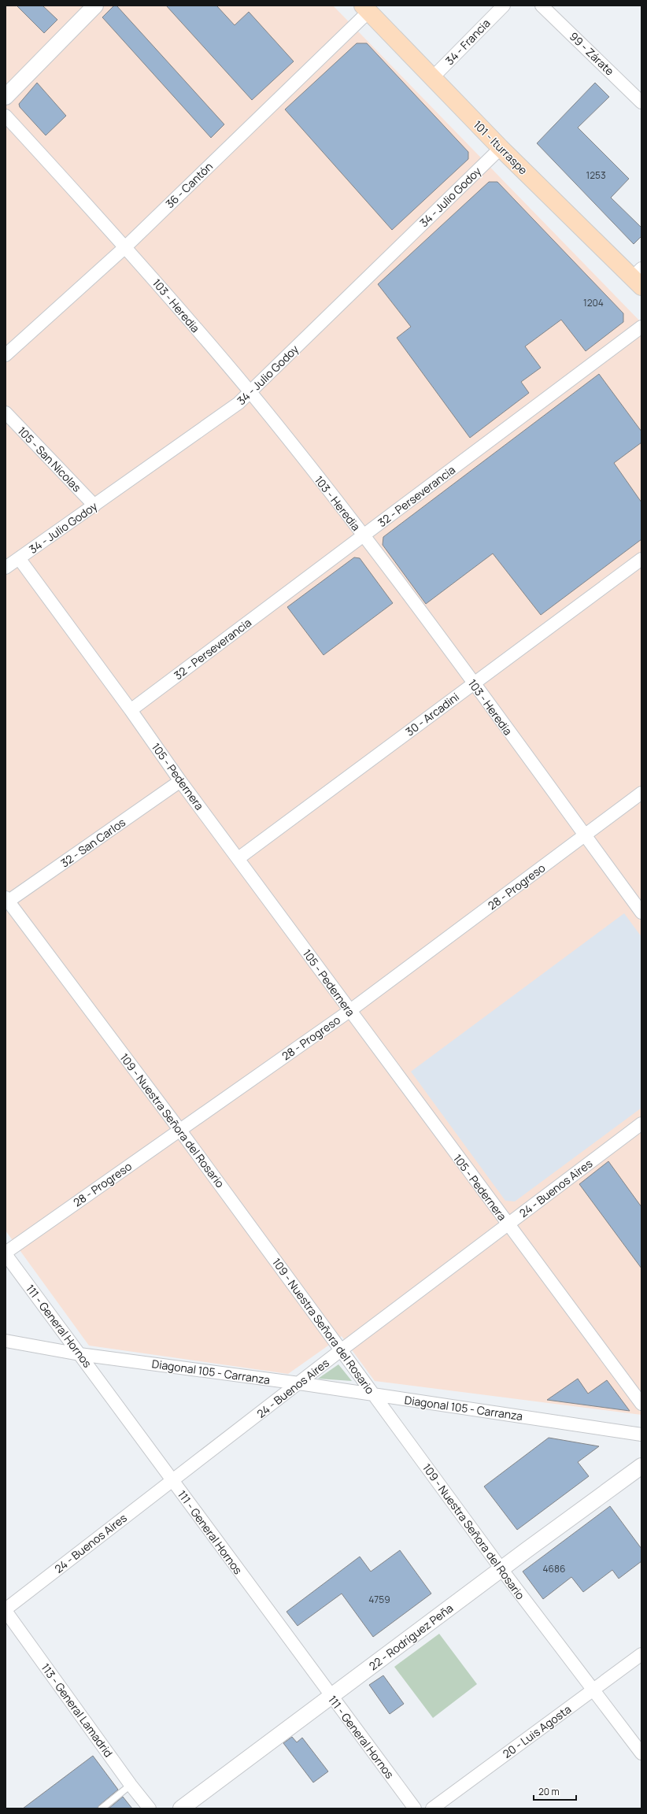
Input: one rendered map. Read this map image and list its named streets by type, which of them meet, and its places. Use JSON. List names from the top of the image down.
{
  "streets": {
    "main road": ["101 - Iturraspe"],
    "street": [
      "34 - Francia",
      "99 - Zárate",
      "36 - Cantón",
      "34 - Julio Godoy",
      "103 - Heredia",
      "105 - San Nicolas",
      "32 - Perseverancia",
      "30 - Arcadini",
      "105 - Pedernera",
      "32 - San Carlos",
      "28 - Progreso",
      "109 - Nuestra Señora del Rosario",
      "24 - Buenos Aires",
      "111 - General Hornos",
      "Diagonal 105 - Carranza",
      "22 - Rodríguez Peña",
      "113 - General Lamadrid",
      "20 - Luis Agosta"
    ]
  },
  "crossings": [
    ["34 - Francia", "101 - Iturraspe"],
    ["101 - Iturraspe", "36 - Cantón"],
    ["101 - Iturraspe", "34 - Julio Godoy"],
    ["36 - Cantón", "103 - Heredia"],
    ["34 - Julio Godoy", "103 - Heredia"],
    ["34 - Julio Godoy", "105 - San Nicolas"],
    ["34 - Julio Godoy", "105 - Pedernera"],
    ["103 - Heredia", "32 - Perseverancia"],
    ["103 - Heredia", "30 - Arcadini"],
    ["103 - Heredia", "28 - Progreso"],
    ["32 - Perseverancia", "105 - Pedernera"],
    ["30 - Arcadini", "105 - Pedernera"],
    ["105 - Pedernera", "32 - San Carlos"],
    ["105 - Pedernera", "28 - Progreso"],
    ["105 - Pedernera", "24 - Buenos Aires"],
    ["32 - San Carlos", "109 - Nuestra Señora del Rosario"],
    ["28 - Progreso", "109 - Nuestra Señora del Rosario"],
    ["28 - Progreso", "111 - General Hornos"],
    ["109 - Nuestra Señora del Rosario", "24 - Buenos Aires"],
    ["109 - Nuestra Señora del Rosario", "Diagonal 105 - Carranza"],
    ["109 - Nuestra Señora del Rosario", "22 - Rodríguez Peña"],
    ["109 - Nuestra Señora del Rosario", "20 - Luis Agosta"],
    ["24 - Buenos Aires", "111 - General Hornos"],
    ["24 - Buenos Aires", "Diagonal 105 - Carranza"],
    ["24 - Buenos Aires", "113 - General Lamadrid"],
    ["111 - General Hornos", "Diagonal 105 - Carranza"],
    ["111 - General Hornos", "22 - Rodríguez Peña"]
  ],
  "house_numbers": [
    "1253",
    "1204",
    "4686",
    "4759"
  ],
  "scale_bar": "20 m"
}
